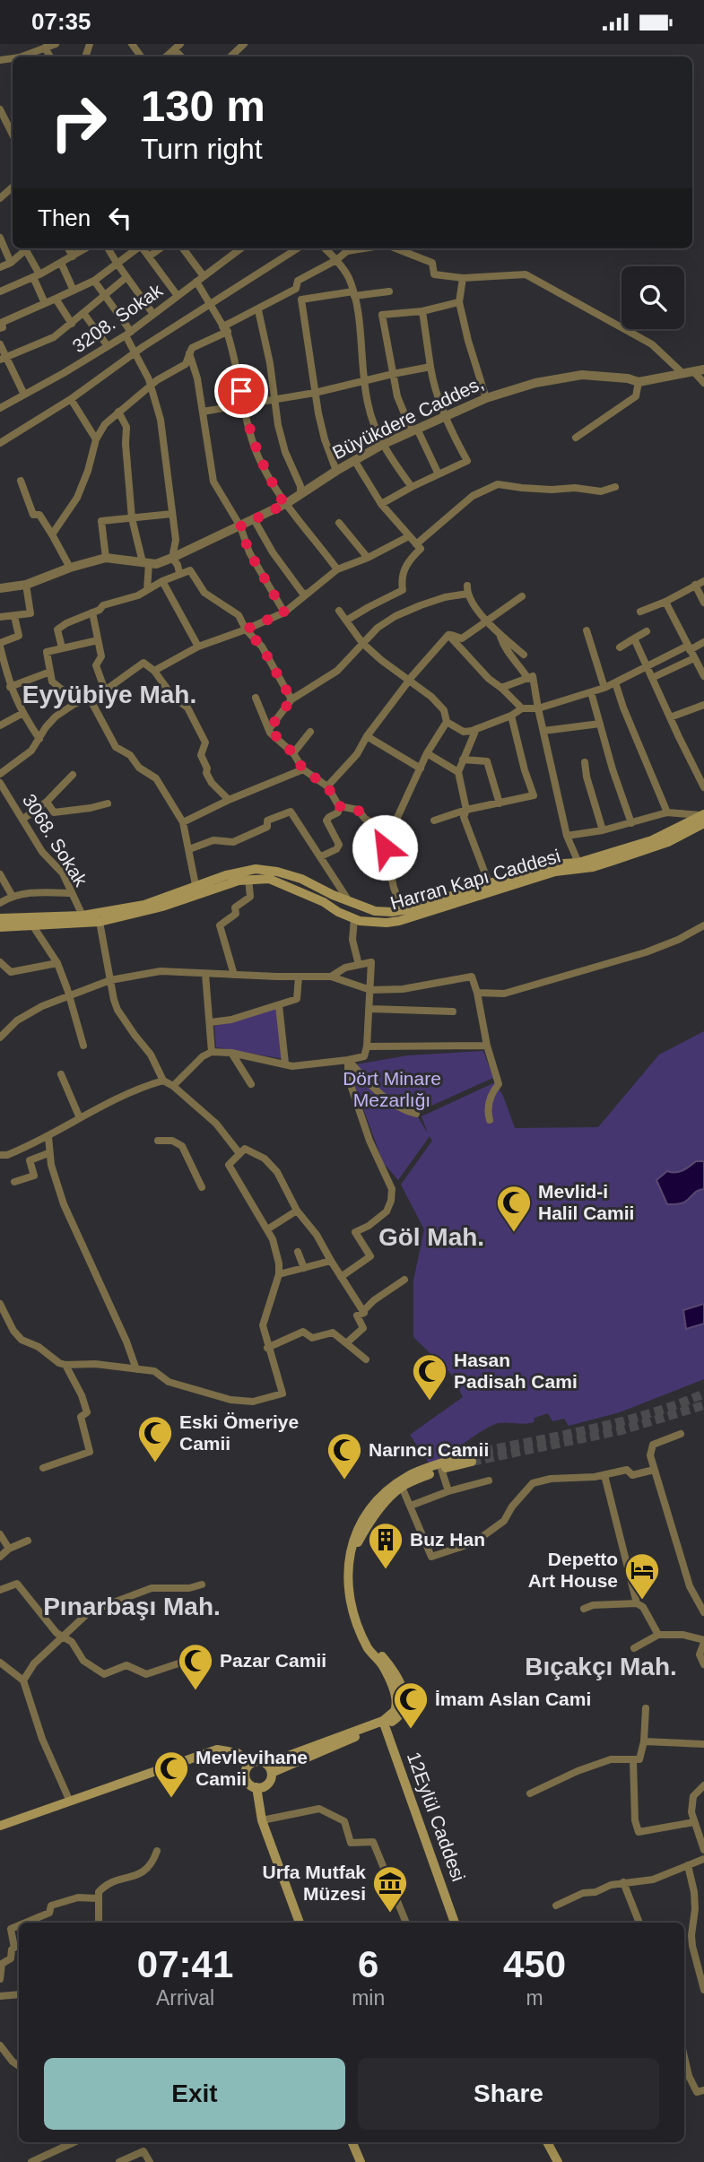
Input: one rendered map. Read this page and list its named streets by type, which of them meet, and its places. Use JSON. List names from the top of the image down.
{
  "streets": {
    "main road": ["Harran Kapı Caddesi", "12Eylül Caddesi"],
    "street": ["3208. Sokak", "Büyükdere Caddes,", "3068. Sokak"]
  },
  "crossings": [
    ["3068. Sokak", "Harran Kapı Caddesi"]
  ],
  "districts": [
    "Eyyübiye Mah.",
    "Göl Mah.",
    "Pınarbaşı Mah.",
    "Bıçakçı Mah."
  ],
  "parks": ["Dört Minare Mezarlığı"],
  "places": {
    "mosque": [
      "Mevlid-i Halil Camii",
      "Hasan Padisah Cami",
      "Eski Ömeriye Camii",
      "Narıncı Camii",
      "Pazar Camii",
      "İmam Aslan Cami",
      "Mevlevihane Camii"
    ],
    "building": ["Buz Han"],
    "hotel": ["Depetto Art House"],
    "museum": ["Urfa Mutfak Müzesi"]
  },
  "page": {
    "status": "07:35",
    "turn": ["130 m", "Turn right"],
    "then": "Then",
    "eta": [
      "07:41",
      "Arrival",
      "6",
      "min",
      "450",
      "m"
    ],
    "buttons": ["Exit", "Share"]
  }
}
